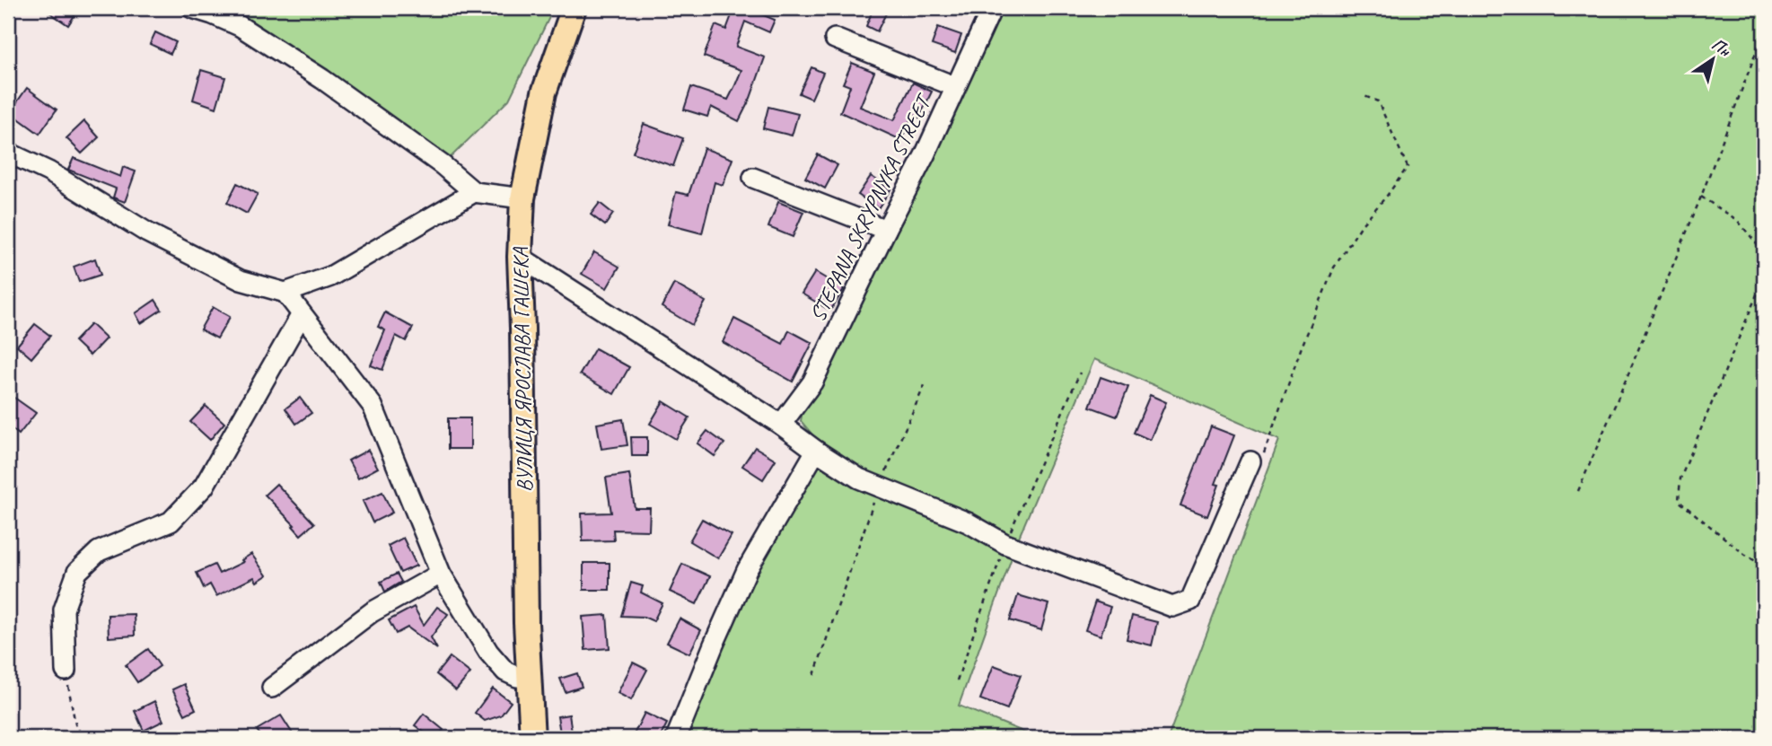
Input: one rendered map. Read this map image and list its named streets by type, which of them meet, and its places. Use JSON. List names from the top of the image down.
{
  "streets": {
    "main road": ["ВУЛИЦЯ ЯРОСЛАВА ГАШЕКА"],
    "street": ["STEPANA SKRYPNYKA STREET"]
  },
  "north": "top right"
}
